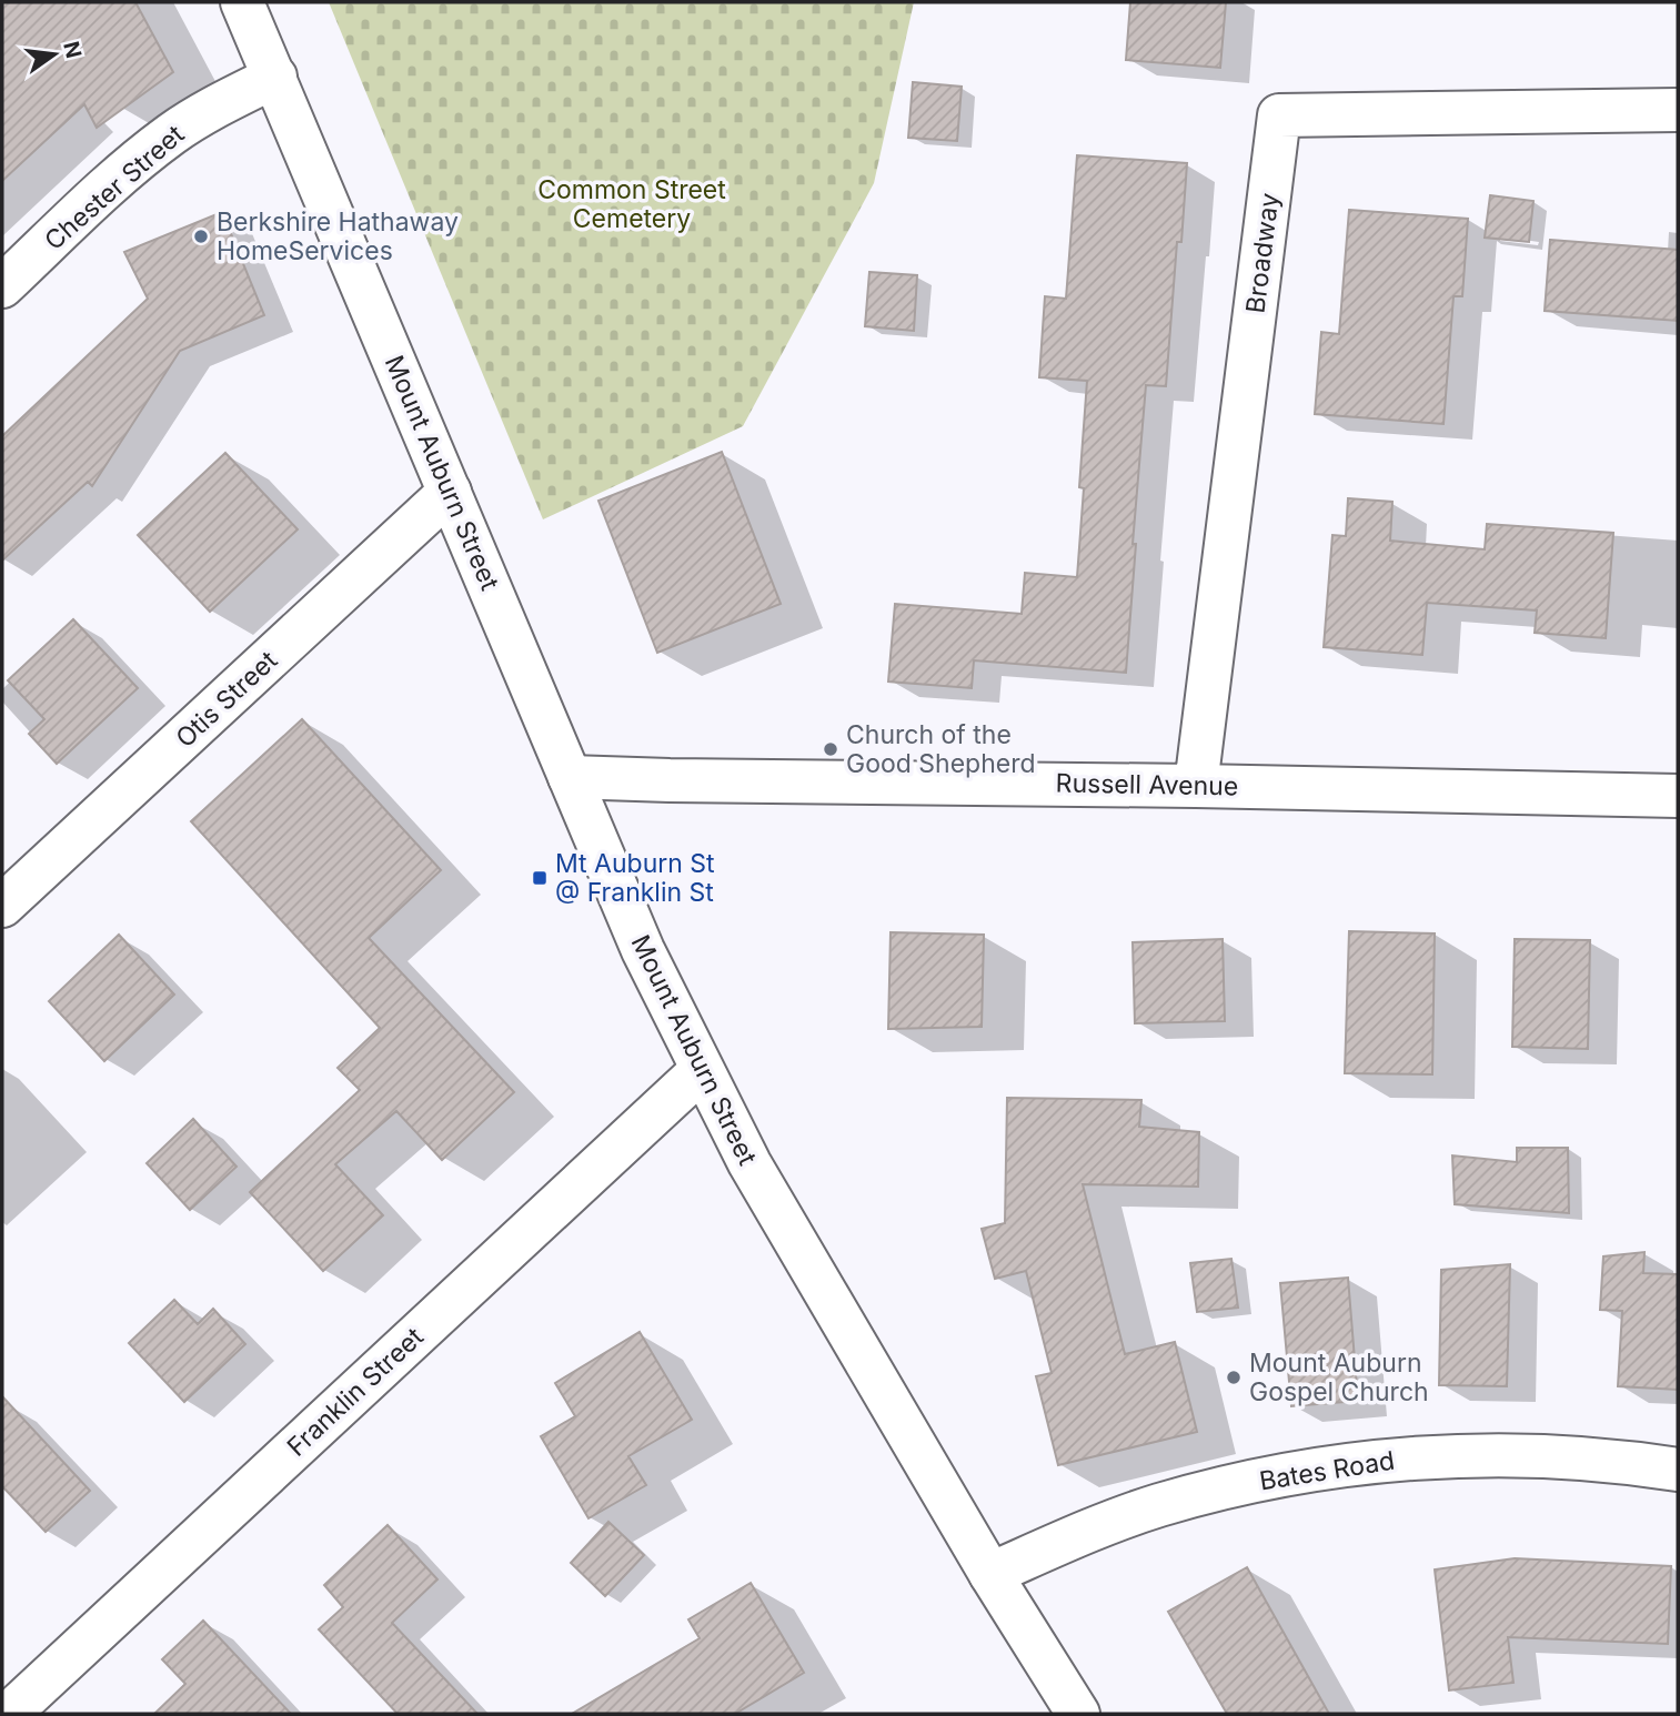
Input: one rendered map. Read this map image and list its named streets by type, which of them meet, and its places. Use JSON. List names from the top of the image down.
{
  "streets": {
    "street": [
      "Chester Street",
      "Broadway",
      "Mount Auburn Street",
      "Otis Street",
      "Russell Avenue",
      "Franklin Street",
      "Bates Road"
    ]
  },
  "crossings": [
    ["Chester Street", "Mount Auburn Street"],
    ["Broadway", "Russell Avenue"],
    ["Mount Auburn Street", "Otis Street"],
    ["Mount Auburn Street", "Russell Avenue"],
    ["Mount Auburn Street", "Franklin Street"],
    ["Mount Auburn Street", "Bates Road"]
  ],
  "parks": ["Common Street Cemetery"],
  "places": {
    "other": ["Berkshire Hathaway HomeServices", "Church of the Good Shepherd", "Mount Auburn Gospel Church"],
    "transit": ["Mt Auburn St @ Franklin St"]
  },
  "north": "right"
}
